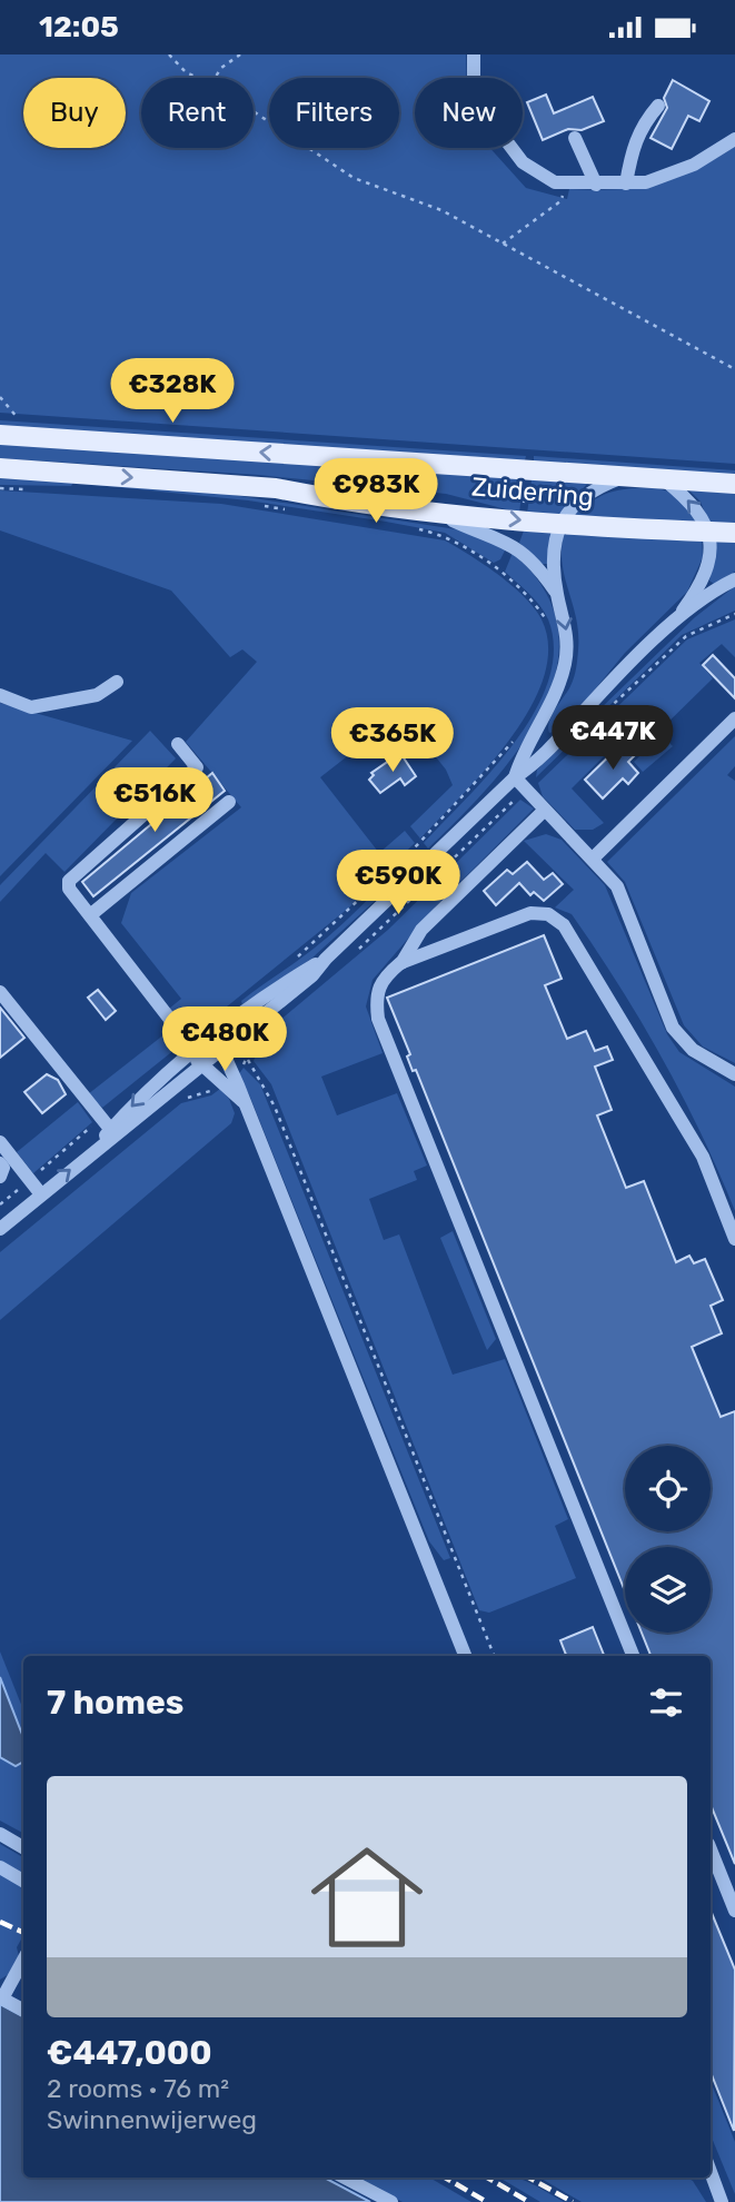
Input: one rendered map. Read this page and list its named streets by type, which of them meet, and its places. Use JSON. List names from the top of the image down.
{
  "streets": {
    "main road": ["Zuiderring"]
  },
  "page": {
    "status": "12:05",
    "chip": [
      "Buy",
      "Rent",
      "Filters",
      "New"
    ],
    "price": [
      "€328K",
      "€983K",
      "€447K",
      "€365K",
      "€516K",
      "€590K",
      "€480K"
    ],
    "heading": "7 homes",
    "list": [
      {
        "name": "€447,000",
        "note": "2 rooms · 76 m² · Swinnenwijerweg"
      }
    ]
  }
}
